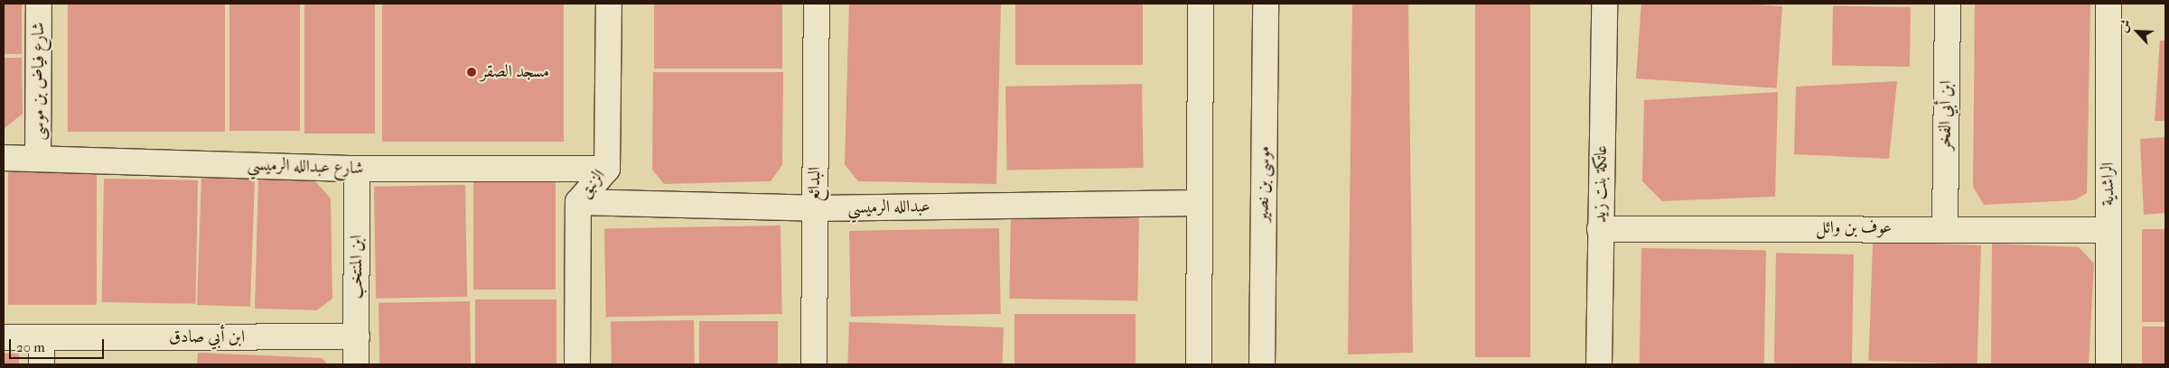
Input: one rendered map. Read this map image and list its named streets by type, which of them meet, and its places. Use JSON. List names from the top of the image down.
{
  "streets": {
    "street": [
      "شارع فياض بن موسى",
      "ابن أبي الفخر",
      "شارع عبدالله الرميسي",
      "الزنبق",
      "البدائع",
      "موسى بن نصير",
      "عاتكة بنت زيد",
      "الراشدية",
      "عبدالله الرميسي",
      "عوف بن وائل",
      "ابن المنتخب",
      "ابن أبي صادق"
    ]
  },
  "crossings": [
    ["شارع فياض بن موسى", "شارع عبدالله الرميسي"],
    ["ابن أبي الفخر", "عوف بن وائل"],
    ["شارع عبدالله الرميسي", "الزنبق"],
    ["شارع عبدالله الرميسي", "ابن المنتخب"],
    ["الزنبق", "عبدالله الرميسي"],
    ["البدائع", "عبدالله الرميسي"],
    ["عاتكة بنت زيد", "عوف بن وائل"],
    ["الراشدية", "عوف بن وائل"],
    ["ابن المنتخب", "ابن أبي صادق"]
  ],
  "places": ["مسجد الصقر"],
  "scale_bar": "20 m",
  "north": "top left"
}
